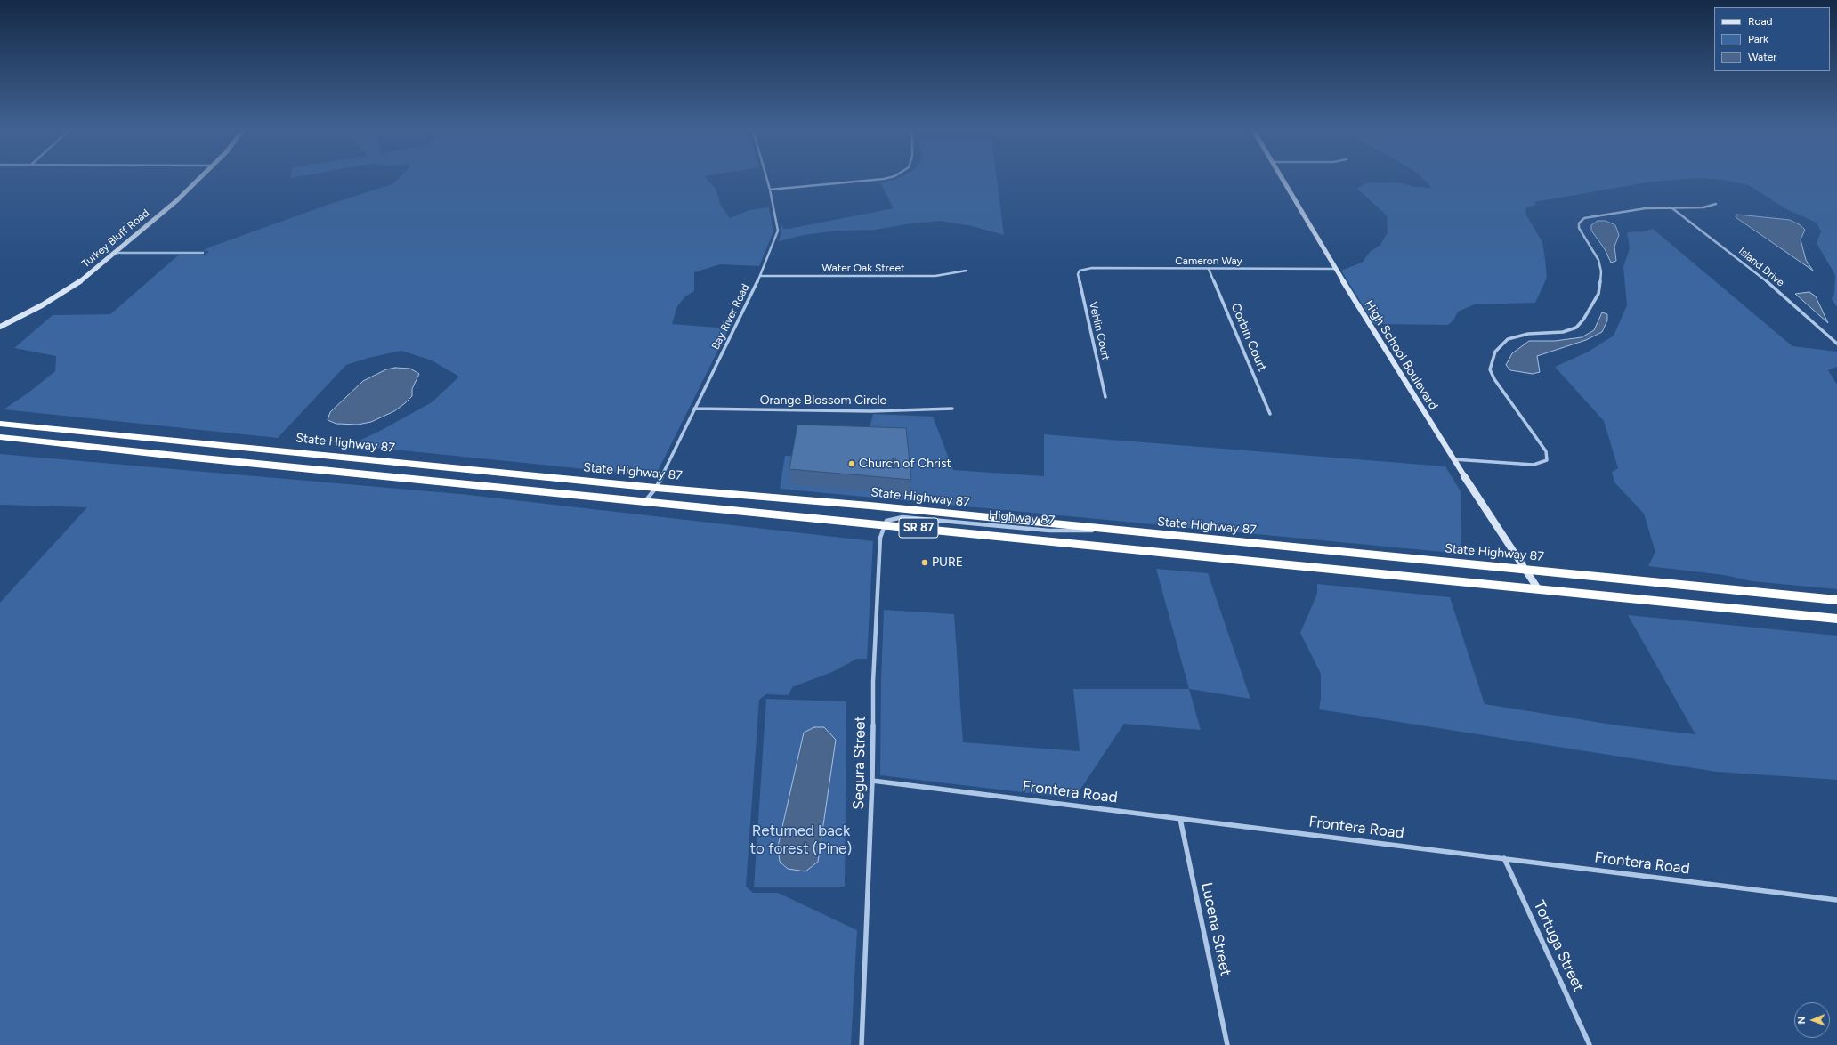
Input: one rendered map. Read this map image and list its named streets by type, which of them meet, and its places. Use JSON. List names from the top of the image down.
{
  "streets": {
    "highway": ["State Highway 87", "SR 87"],
    "street": [
      "Turkey Bluff Road",
      "Cameron Way",
      "Island Drive",
      "Water Oak Street",
      "Bay River Road",
      "Vehlin Court",
      "Corbin Court",
      "High School Boulevard",
      "Orange Blossom Circle",
      "Highway 87",
      "Segura Street",
      "Frontera Road",
      "Lucena Street",
      "Tortuga Street"
    ]
  },
  "crossings": [
    ["Cameron Way", "Vehlin Court"],
    ["Cameron Way", "Corbin Court"],
    ["Cameron Way", "High School Boulevard"],
    ["Water Oak Street", "Bay River Road"],
    ["Bay River Road", "Orange Blossom Circle"],
    ["Bay River Road", "State Highway 87"],
    ["Bay River Road", "SR 87"],
    ["High School Boulevard", "State Highway 87"],
    ["High School Boulevard", "SR 87"],
    ["State Highway 87", "Highway 87"],
    ["Highway 87", "SR 87"],
    ["Highway 87", "Segura Street"],
    ["SR 87", "Segura Street"],
    ["Segura Street", "Frontera Road"],
    ["Frontera Road", "Lucena Street"],
    ["Frontera Road", "Tortuga Street"]
  ],
  "parks": ["Returned back to forest (Pine)"],
  "places": ["Church of Christ", "PURE"],
  "legend": ["Road", "Park", "Water"],
  "north": "left"
}
